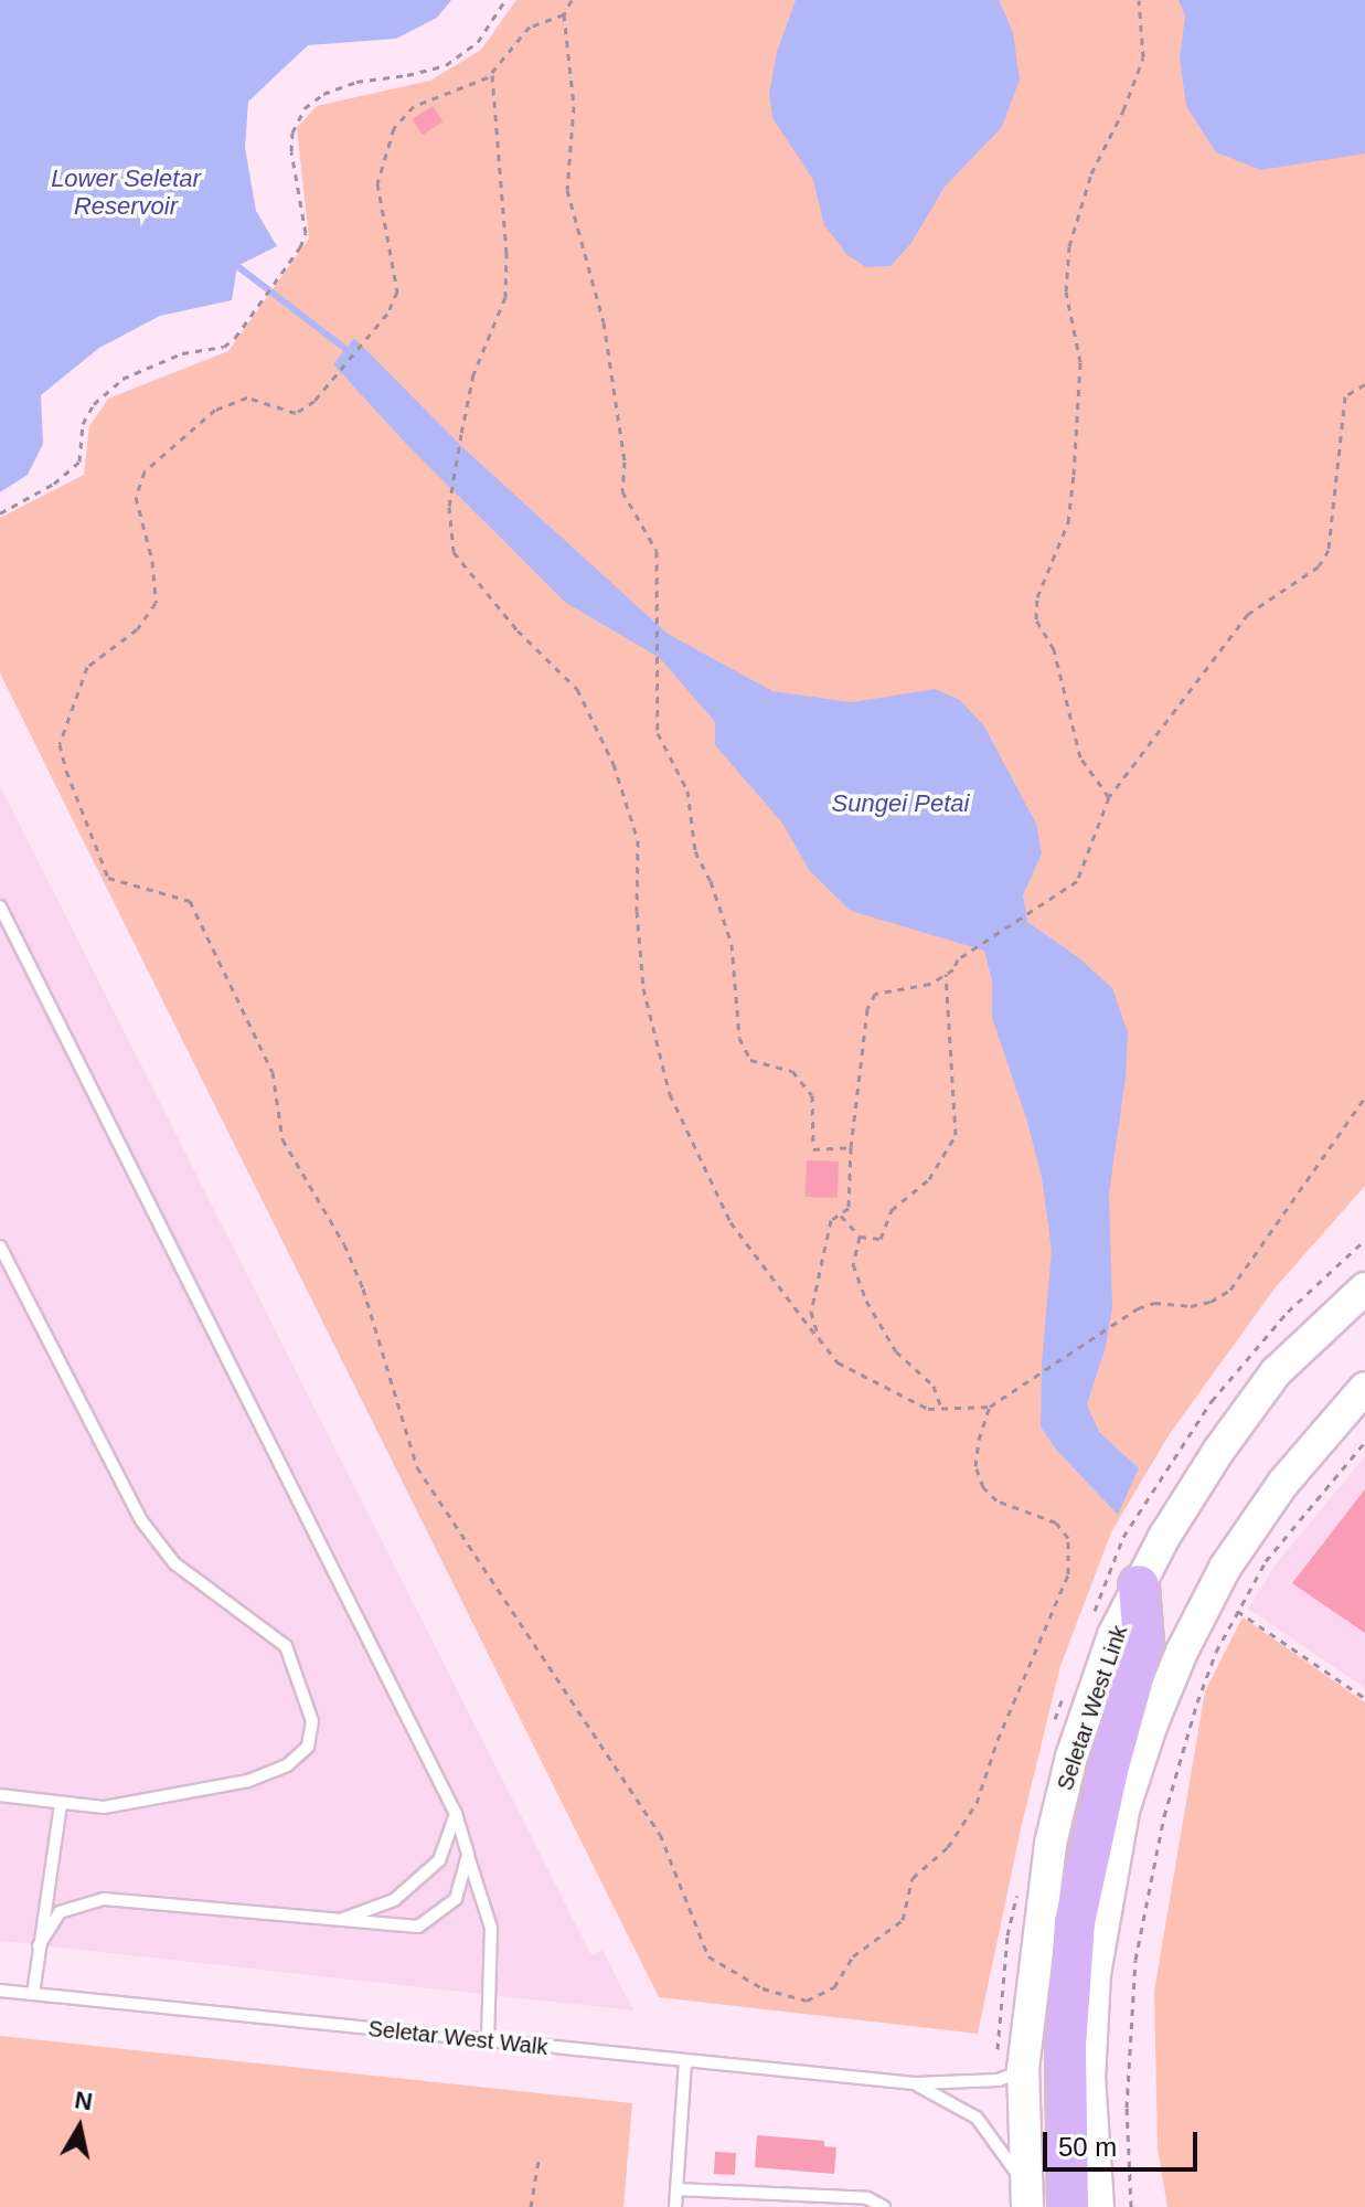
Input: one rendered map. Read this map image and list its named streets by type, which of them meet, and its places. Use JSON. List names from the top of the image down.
{
  "streets": {
    "main road": ["Seletar West Link"],
    "lane": ["Seletar West Walk"]
  },
  "crossings": [
    ["Seletar West Link", "Seletar West Walk"]
  ],
  "water": ["Lower Seletar Reservoir", "Sungei Petai"],
  "scale_bar": "50 m",
  "north": "top"
}
